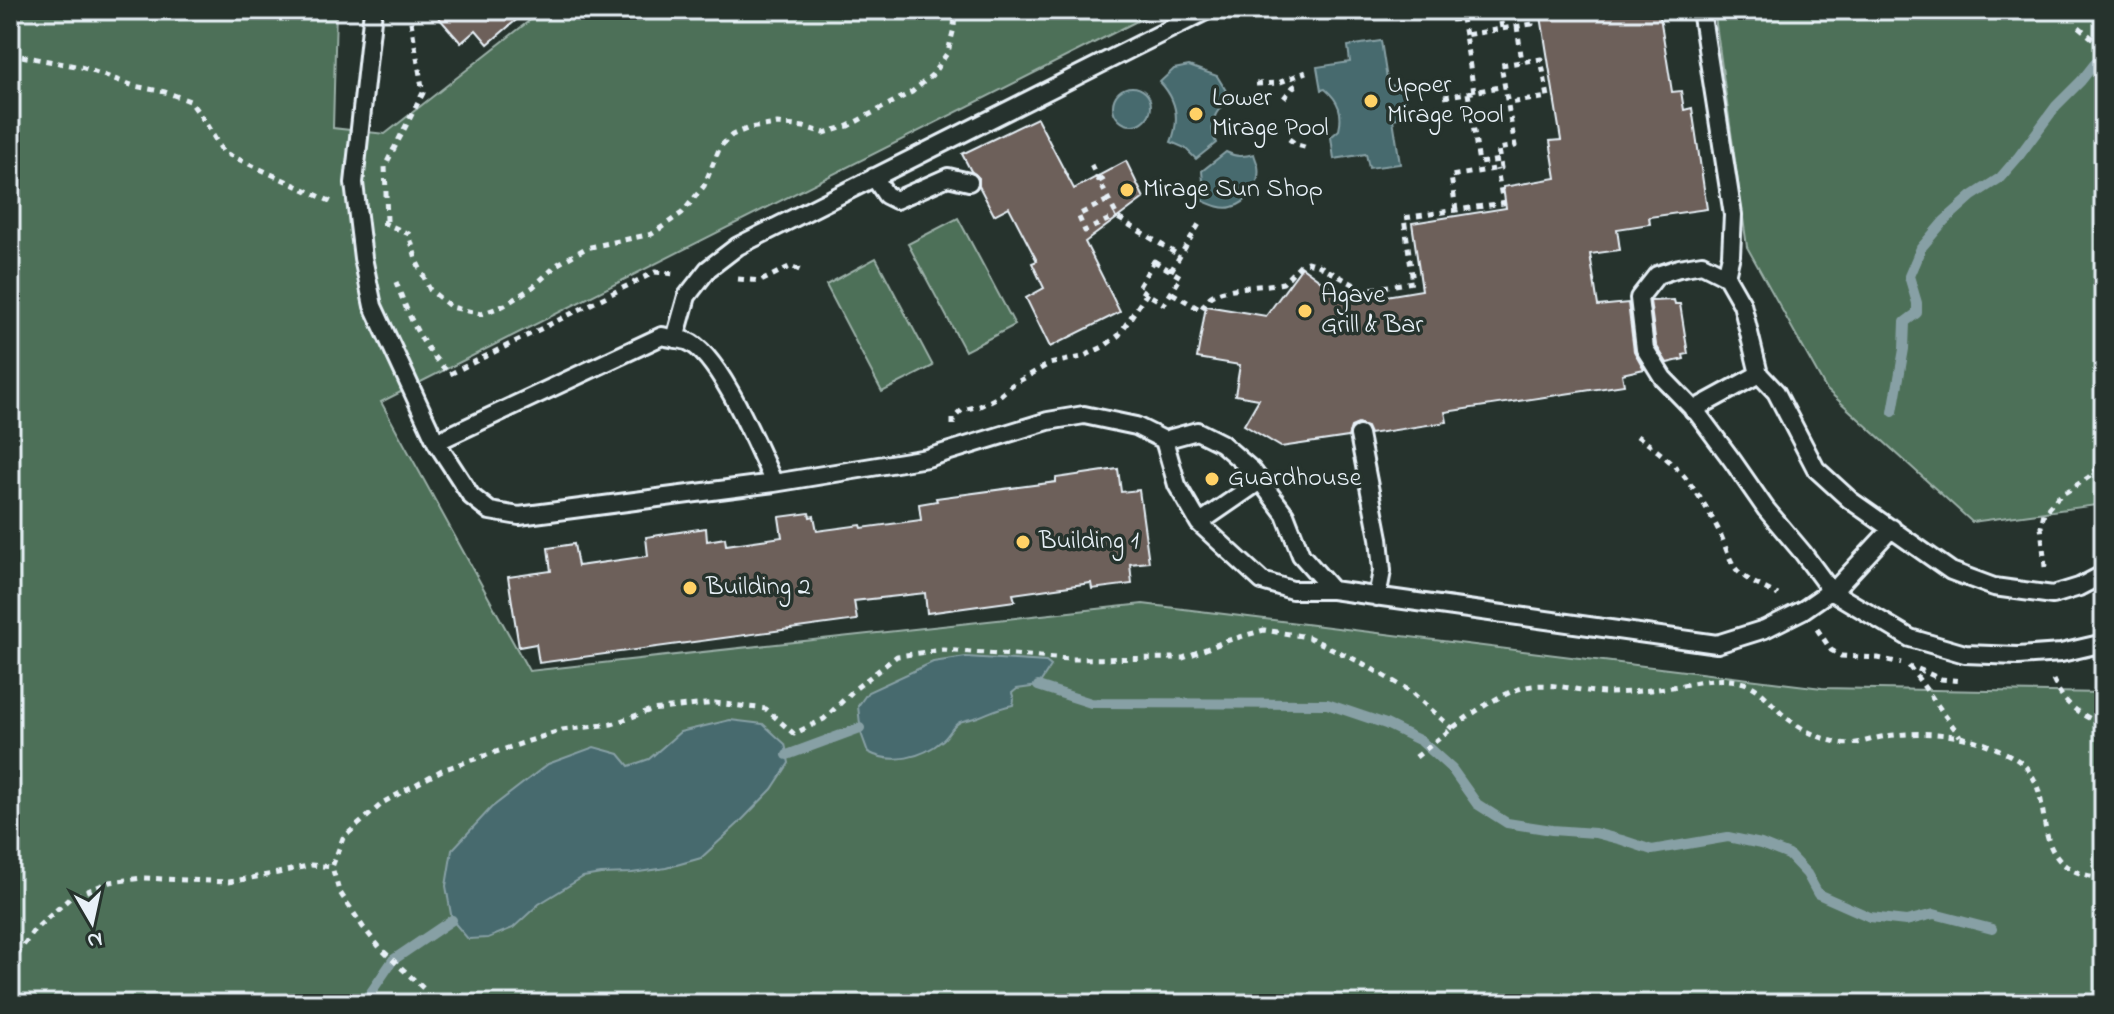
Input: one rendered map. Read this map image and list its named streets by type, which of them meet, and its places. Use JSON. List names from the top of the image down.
{
  "places": [
    "Upper Mirage Pool",
    "Lower Mirage Pool",
    "Mirage Sun Shop",
    "Agave Grill & Bar",
    "Guardhouse",
    "Building 1",
    "Building 2"
  ],
  "north": "bottom"
}
